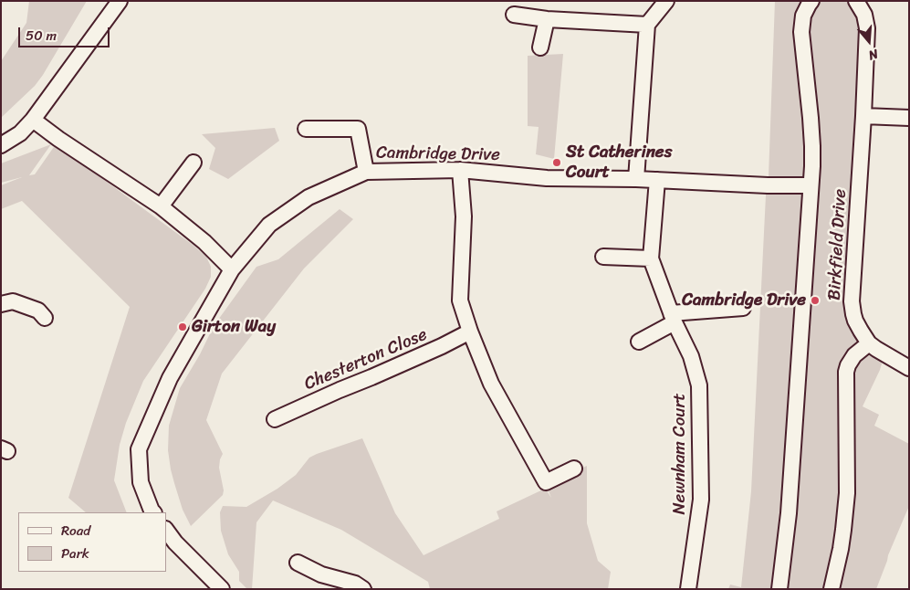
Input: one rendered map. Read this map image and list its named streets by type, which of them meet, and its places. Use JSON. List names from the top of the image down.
{
  "streets": {
    "street": [
      "Cambridge Drive",
      "Birkfield Drive",
      "Chesterton Close",
      "Newnham Court"
    ]
  },
  "crossings": [
    ["Cambridge Drive", "Birkfield Drive"],
    ["Cambridge Drive", "Newnham Court"]
  ],
  "places": ["St Catherines Court", "Cambridge Drive", "Girton Way"],
  "legend": ["Road", "Park"],
  "scale_bar": "50 m",
  "north": "bottom"
}
